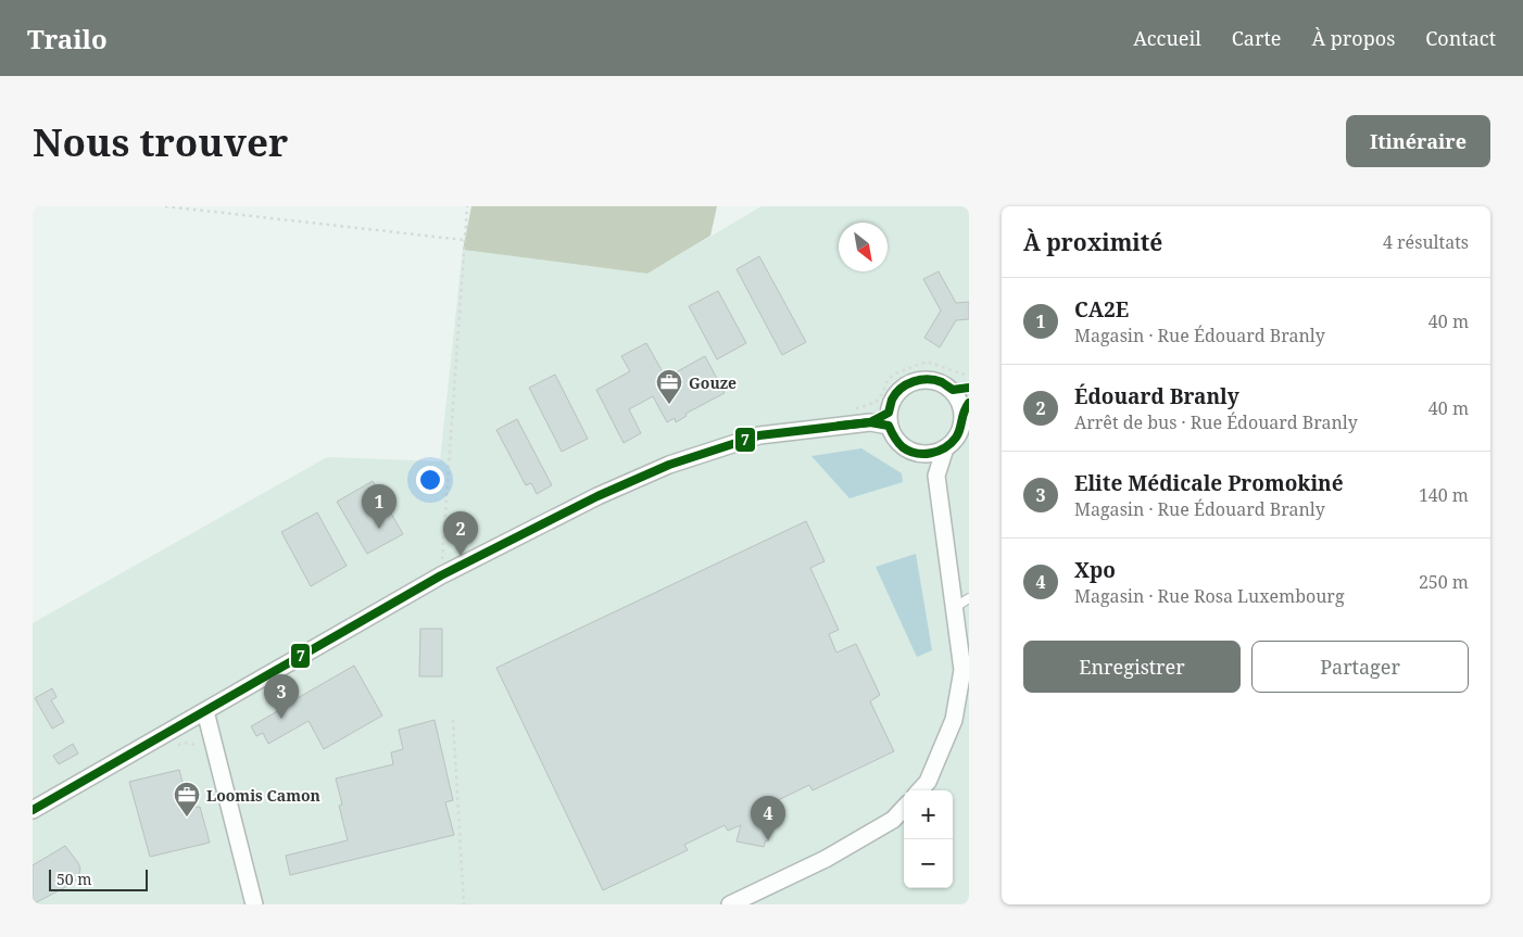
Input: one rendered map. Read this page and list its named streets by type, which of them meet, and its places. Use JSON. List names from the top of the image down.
{
  "places": {
    "office": ["Gouze", "Loomis Camon"]
  },
  "lines": ["transit line 7"],
  "scale_bar": "50 m",
  "north": "bottom right",
  "page": {
    "header": "Trailo",
    "nav": [
      "Accueil",
      "Carte",
      "À propos",
      "Contact"
    ],
    "buttons": [
      "Itinéraire",
      ["Enregistrer", "Partager"]
    ],
    "title": "Nous trouver",
    "heading": ["À proximité", "4 résultats"],
    "list": [
      {
        "mark": "1",
        "name": "CA2E",
        "note": "Magasin · Rue Édouard Branly",
        "value": "40 m"
      },
      {
        "mark": "2",
        "name": "Édouard Branly",
        "note": "Arrêt de bus · Rue Édouard Branly",
        "value": "40 m"
      },
      {
        "mark": "3",
        "name": "Elite Médicale Promokiné",
        "note": "Magasin · Rue Édouard Branly",
        "value": "140 m"
      },
      {
        "mark": "4",
        "name": "Xpo",
        "note": "Magasin · Rue Rosa Luxembourg",
        "value": "250 m"
      }
    ],
    "pins": [
      "1",
      "2",
      "3",
      "4"
    ],
    "map_buttons": ["+", "−"],
    "scale": "50 m"
  }
}
